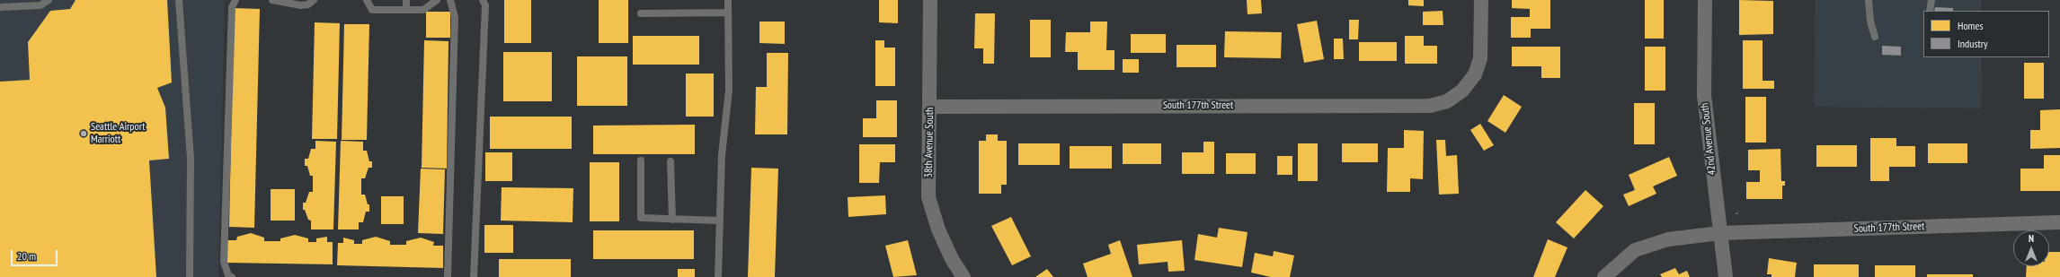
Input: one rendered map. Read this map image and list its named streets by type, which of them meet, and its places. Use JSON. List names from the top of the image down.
{
  "streets": {
    "street": ["South 177th Street", "42nd Avenue South", "38th Avenue South"]
  },
  "crossings": [
    ["South 177th Street", "42nd Avenue South"],
    ["South 177th Street", "38th Avenue South"]
  ],
  "places": ["Seattle Airport Marriott"],
  "legend": ["Homes", "Industry"],
  "scale_bar": "20 m",
  "north": "top"
}
